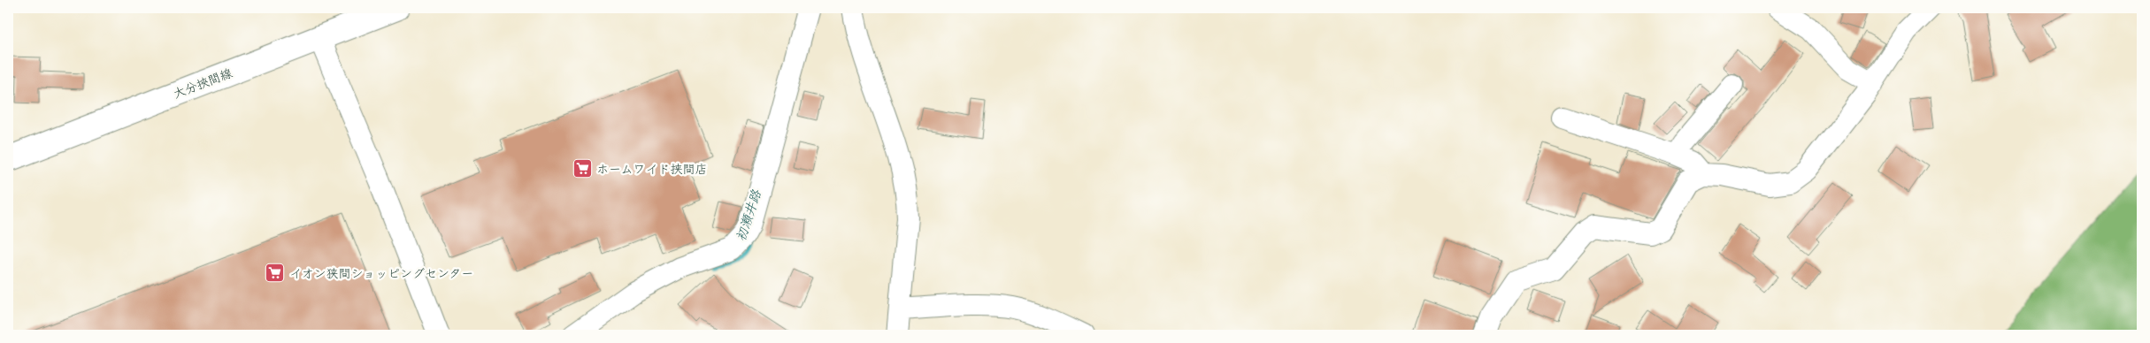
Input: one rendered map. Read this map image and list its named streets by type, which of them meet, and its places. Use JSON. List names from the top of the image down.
{
  "streets": {
    "main road": ["大分挾間線"]
  },
  "water": ["初瀬井路"],
  "places": {
    "supermarket": ["ホームワイド挟間店", "イオン狭間ショッピングセンター"]
  }
}
